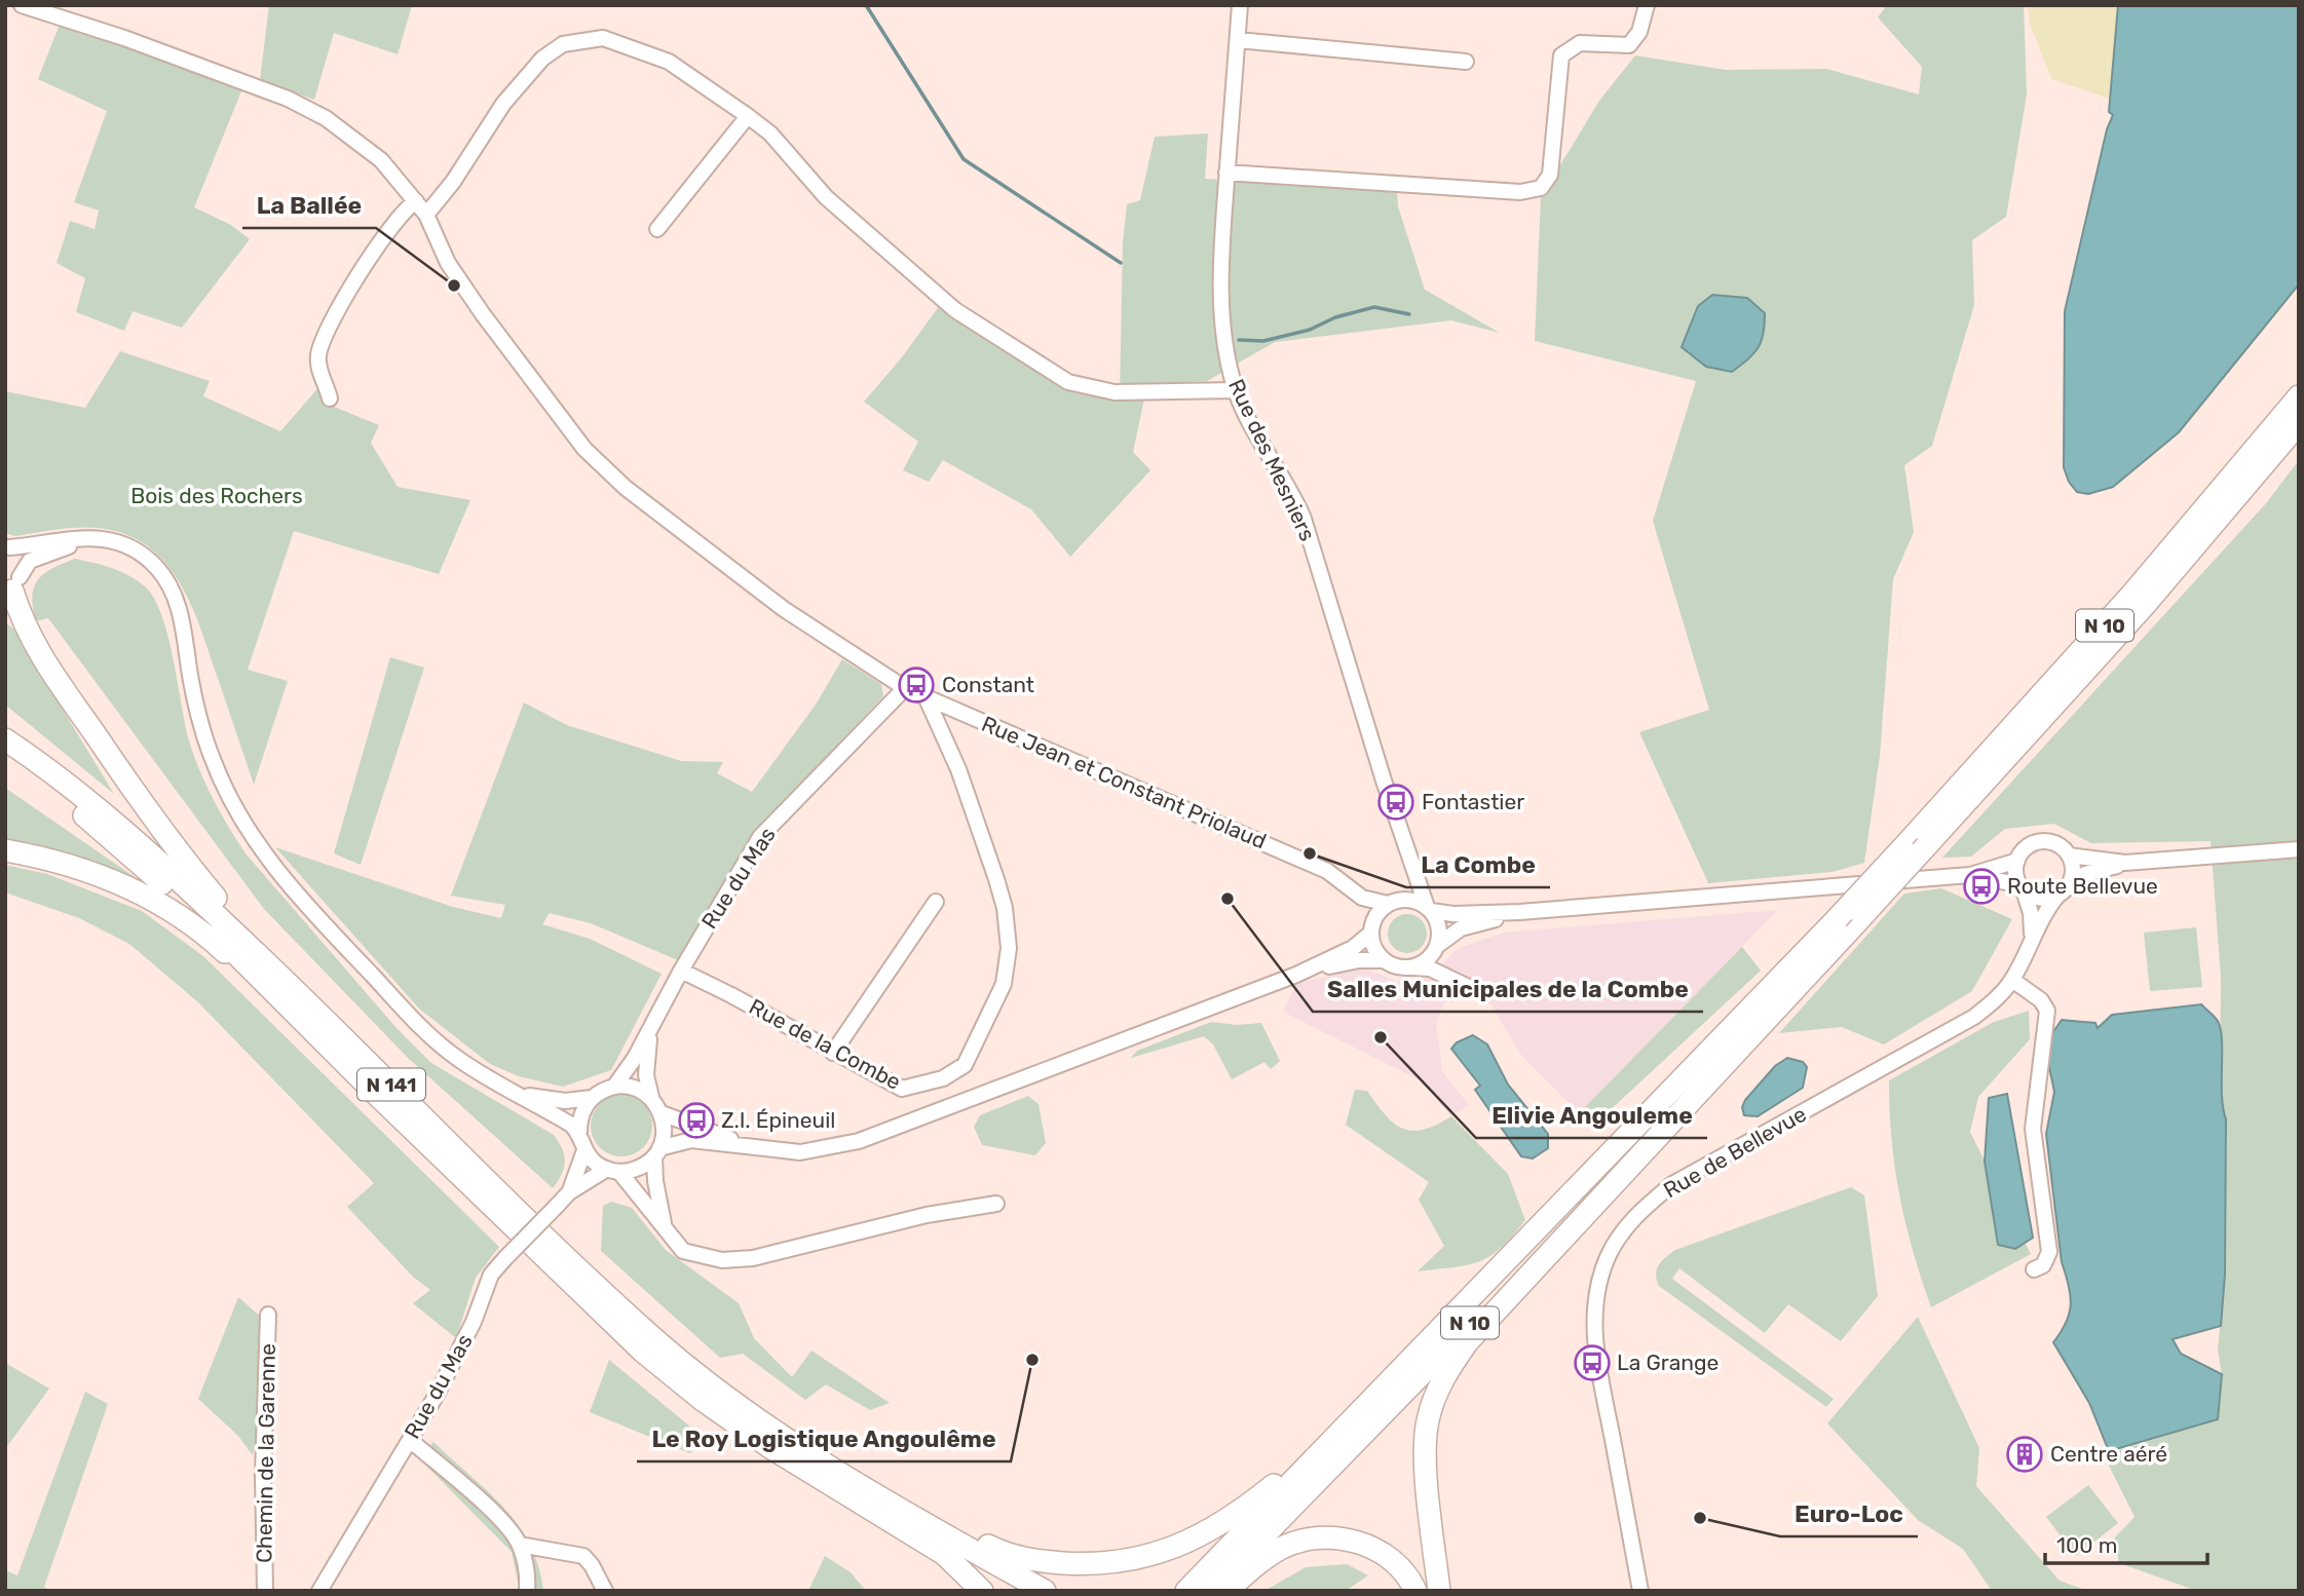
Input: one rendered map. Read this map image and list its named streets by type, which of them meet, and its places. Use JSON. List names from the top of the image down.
{
  "streets": {
    "highway": ["N 10", "N 141"],
    "street": [
      "Rue des Mesniers",
      "Rue Jean et Constant Priolaud",
      "Rue du Mas",
      "Rue de la Combe",
      "Rue de Bellevue",
      "Chemin de la Garenne"
    ]
  },
  "crossings": [
    ["Rue des Mesniers", "Rue Jean et Constant Priolaud"],
    ["Rue Jean et Constant Priolaud", "Rue du Mas"],
    ["Rue Jean et Constant Priolaud", "Rue de la Combe"],
    ["Rue du Mas", "Rue de la Combe"]
  ],
  "parks": ["Bois des Rochers"],
  "places": {
    "other": [
      "La Ballée",
      "La Combe",
      "Salles Municipales de la Combe",
      "Elivie Angouleme",
      "Le Roy Logistique Angoulême",
      "Euro-Loc"
    ],
    "bus stop": [
      "Constant",
      "Fontastier",
      "Route Bellevue",
      "Z.I. Épineuil",
      "La Grange"
    ],
    "building": ["Centre aéré"]
  },
  "scale_bar": "100 m"
}
